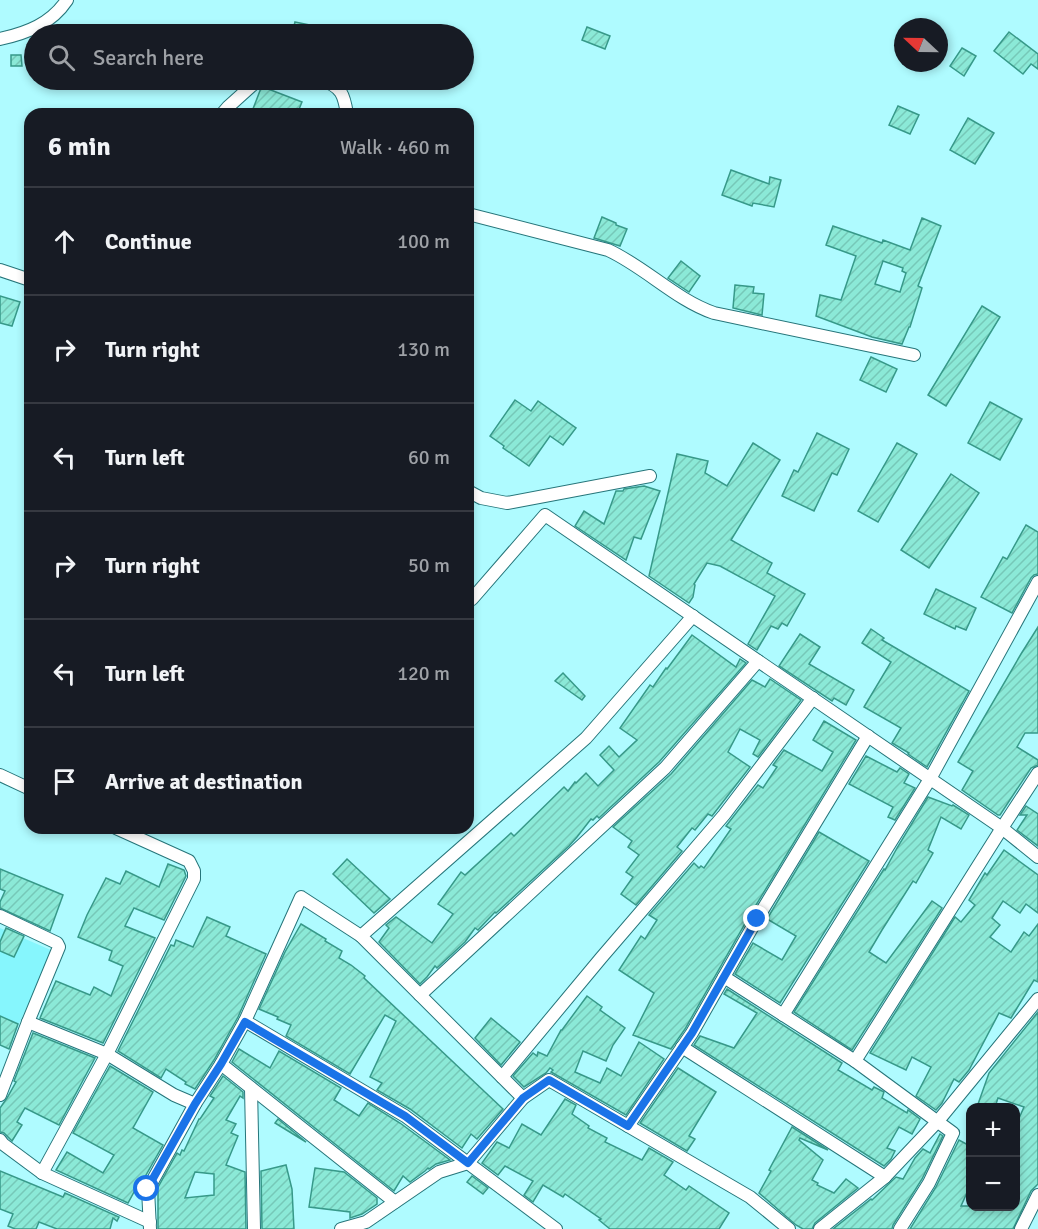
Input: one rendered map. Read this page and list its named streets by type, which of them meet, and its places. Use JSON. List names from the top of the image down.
{
  "north": "left",
  "page": {
    "search": "Search here",
    "heading": ["6 min", "Walk · 460 m"],
    "list": [
      ["Continue", "100 m"],
      ["Turn right", "130 m"],
      ["Turn left", "60 m"],
      ["Turn right", "50 m"],
      ["Turn left", "120 m"],
      "Arrive at destination"
    ],
    "map_buttons": ["+", "−"]
  }
}
